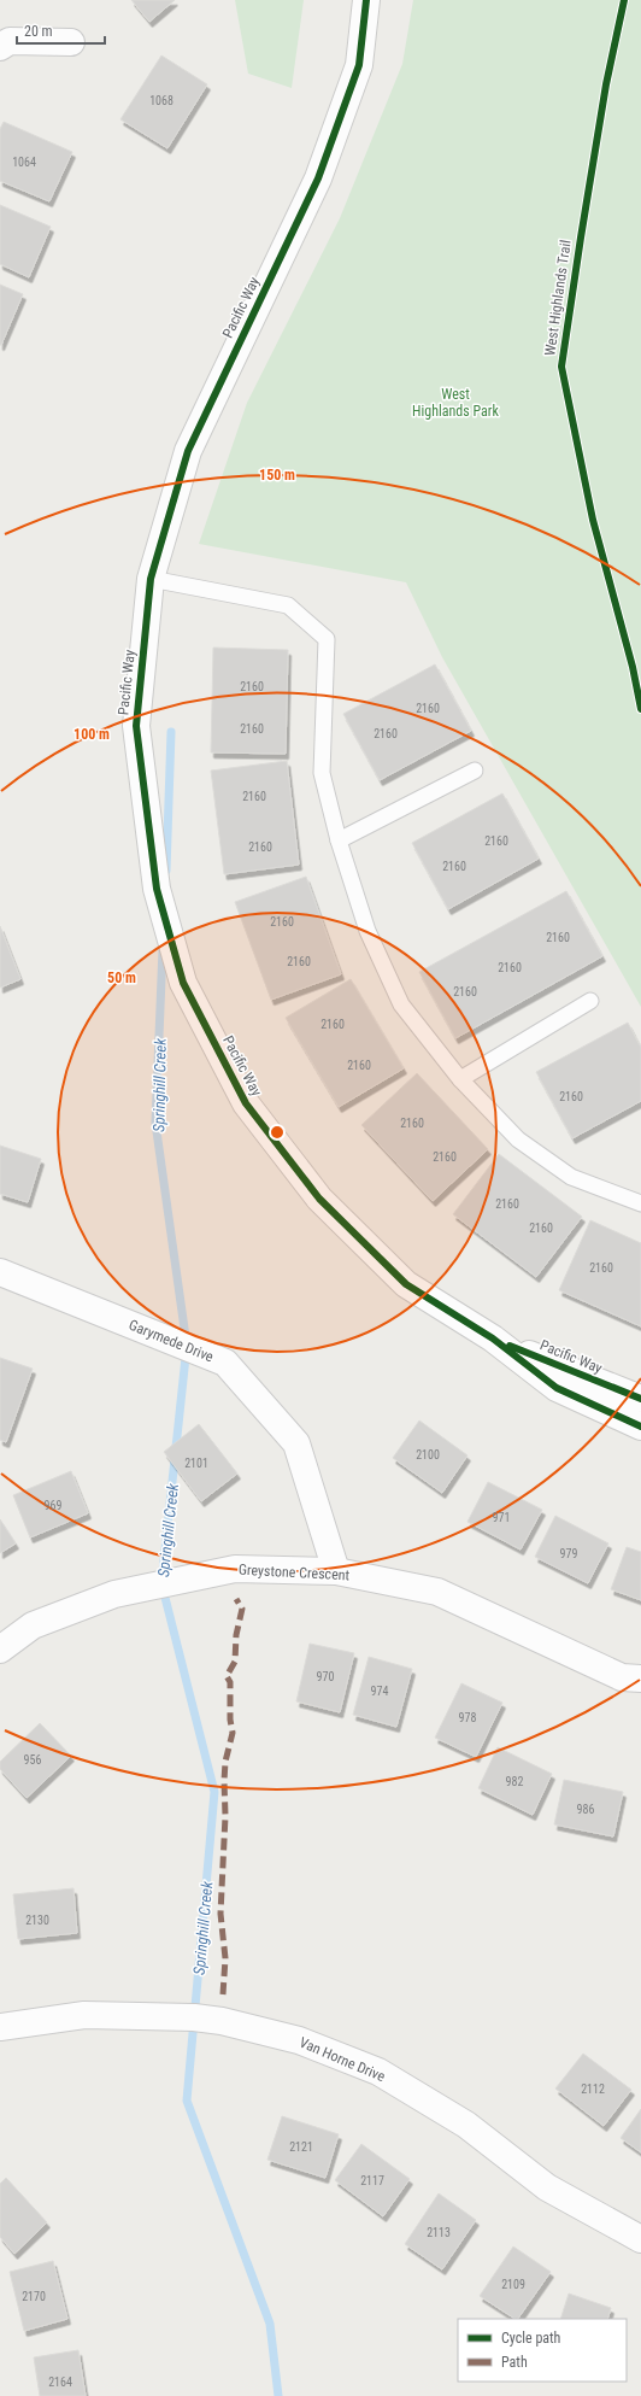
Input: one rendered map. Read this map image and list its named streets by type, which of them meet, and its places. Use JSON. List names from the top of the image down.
{
  "streets": {
    "street": [
      "Pacific Way",
      "Garymede Drive",
      "Greystone Crescent",
      "Van Horne Drive"
    ],
    "cycle path": ["West Highlands Trail"]
  },
  "crossings": [
    ["Garymede Drive", "Greystone Crescent"]
  ],
  "water": ["Springhill Creek"],
  "parks": ["West Highlands Park"],
  "house_numbers": [
    "1068",
    "1064",
    "2160",
    "2160",
    "2160",
    "2160",
    "2160",
    "2160",
    "2160",
    "2160",
    "2160",
    "2160",
    "2160",
    "2160",
    "2160",
    "2160",
    "2160",
    "2160",
    "2160",
    "2160",
    "2160",
    "2160",
    "2160",
    "2100",
    "2101",
    "969",
    "971",
    "979",
    "970",
    "974",
    "978",
    "956",
    "982",
    "986",
    "2130",
    "2112",
    "2121",
    "2117",
    "2113",
    "2109",
    "2170",
    "2164"
  ],
  "legend": ["Cycle path", "Path"],
  "scale_bar": "20 m",
  "rings": ["150 m", "100 m", "50 m"]
}
